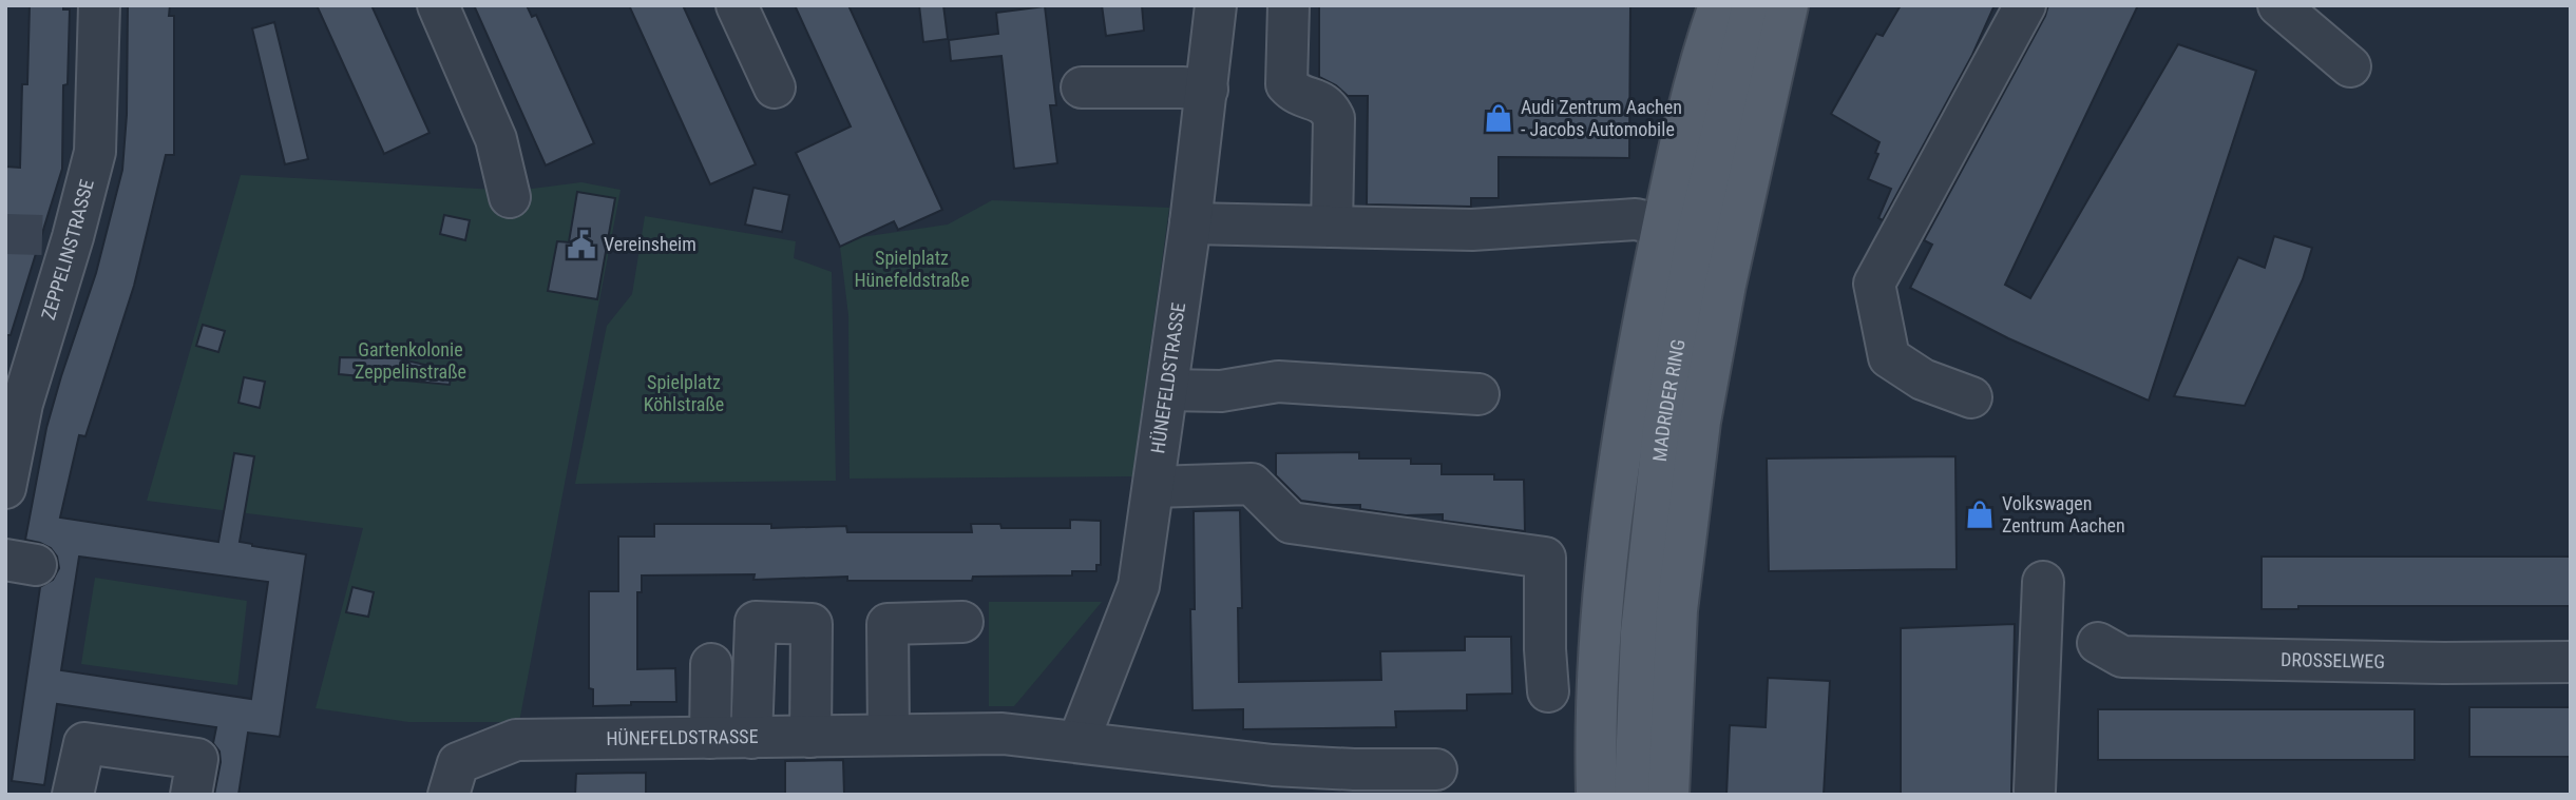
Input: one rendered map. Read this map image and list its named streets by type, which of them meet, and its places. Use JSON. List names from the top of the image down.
{
  "streets": {
    "main road": ["MADRIDER RING"],
    "street": ["ZEPPELINSTRASSE", "HÜNEFELDSTRASSE", "DROSSELWEG"]
  },
  "parks": ["Spielplatz Hünefeldstraße", "Gartenkolonie Zeppelinstraße", "Spielplatz Köhlstraße"],
  "places": {
    "shop": ["Audi Zentrum Aachen - Jacobs Automobile", "Volkswagen Zentrum Aachen"],
    "public building": ["Vereinsheim"]
  }
}
